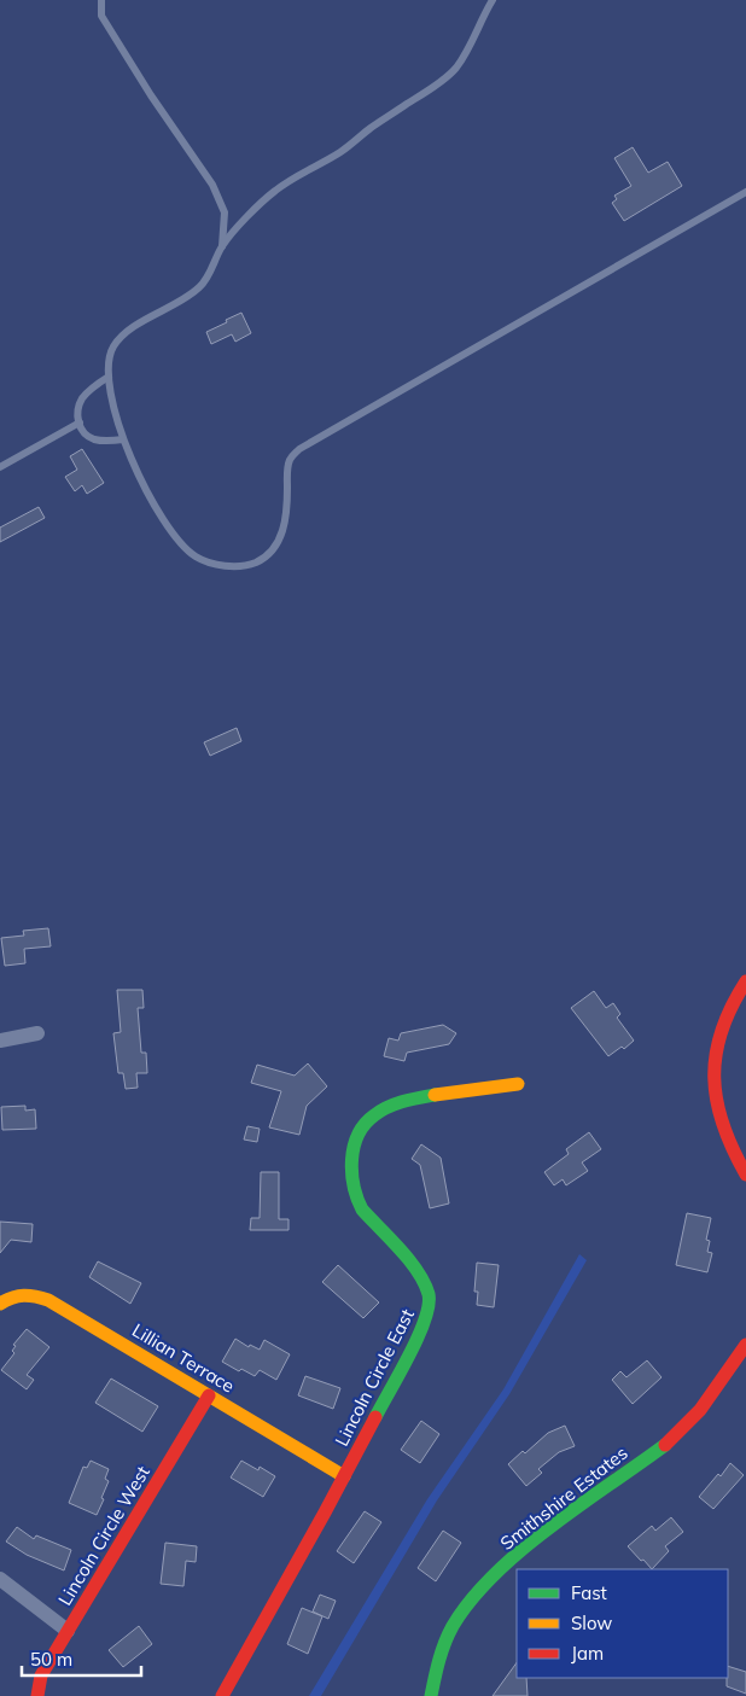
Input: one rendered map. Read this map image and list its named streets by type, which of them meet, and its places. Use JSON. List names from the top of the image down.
{
  "streets": {
    "street": [
      "Lillian Terrace",
      "Lincoln Circle East",
      "Smithshire Estates",
      "Lincoln Circle West"
    ]
  },
  "crossings": [
    ["Lillian Terrace", "Lincoln Circle East"],
    ["Lillian Terrace", "Lincoln Circle West"]
  ],
  "legend": ["Fast", "Slow", "Jam"],
  "scale_bar": "50 m"
}
